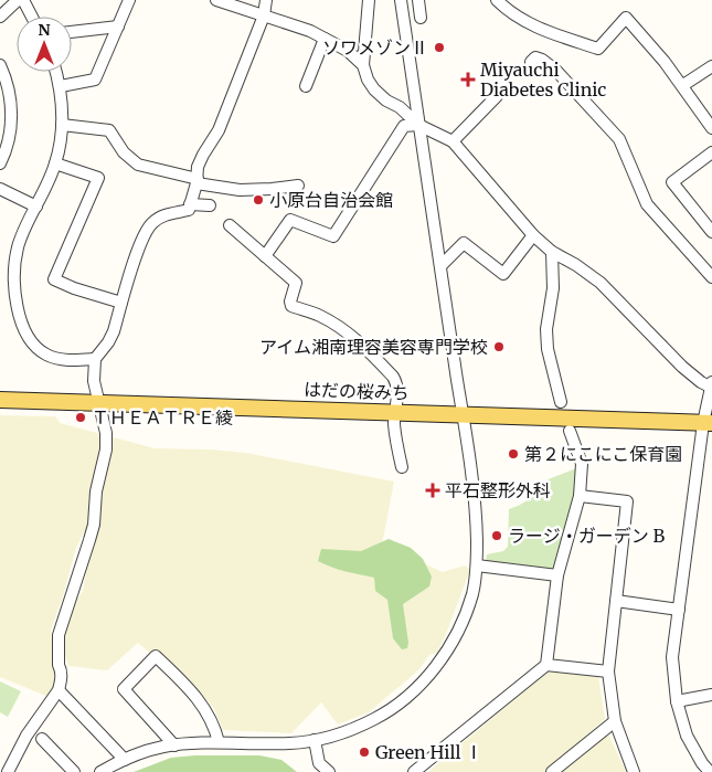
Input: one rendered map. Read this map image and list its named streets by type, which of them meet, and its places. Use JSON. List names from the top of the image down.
{
  "streets": {
    "main road": ["はだの桜みち"]
  },
  "places": {
    "other": [
      "ソワメゾンⅡ",
      "小原台自治会館",
      "アイム湘南理容美容専門学校",
      "ＴＨＥＡＴＲＥ綾",
      "第２にこにこ保育園",
      "ラージ・ガーデン B",
      "Green Hill Ⅰ"
    ],
    "health": ["Miyauchi Diabetes Clinic", "平石整形外科"]
  },
  "north": "top"
}
